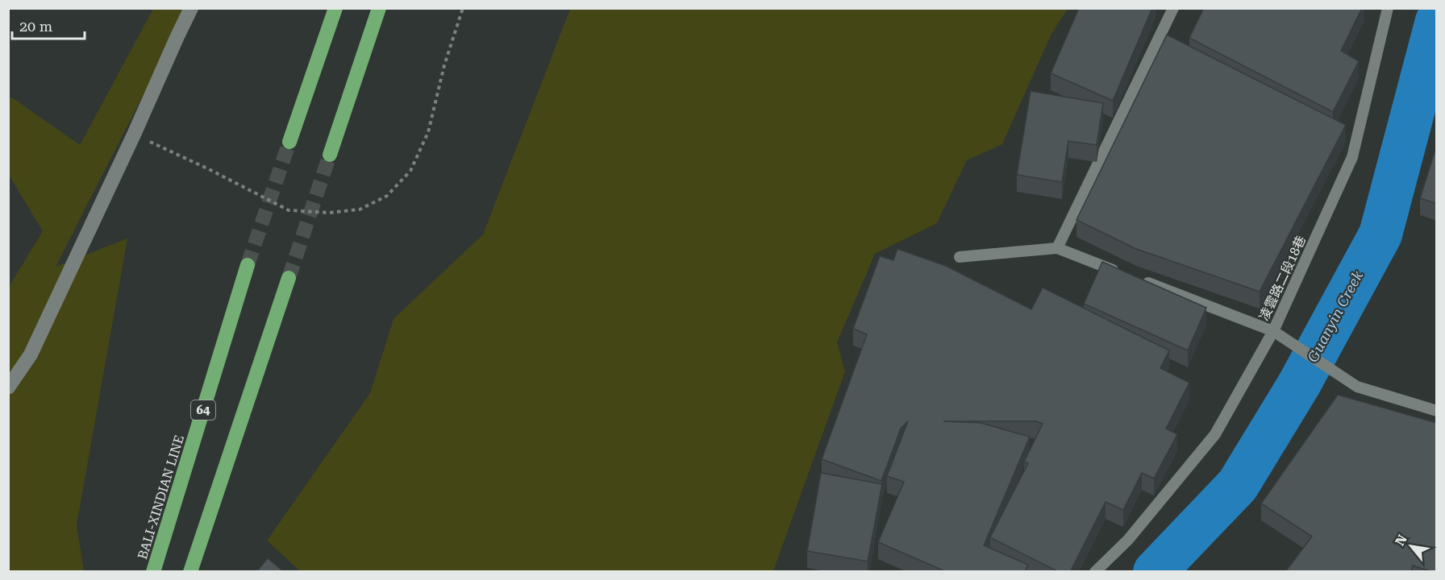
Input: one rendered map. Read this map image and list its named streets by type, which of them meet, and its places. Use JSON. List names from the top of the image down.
{
  "streets": {
    "highway": ["64", "BALI-XINDIAN LINE"],
    "lane": ["凌雲路二段18巷"]
  },
  "water": ["Guanyin Creek"],
  "scale_bar": "20 m",
  "north": "top left"
}
